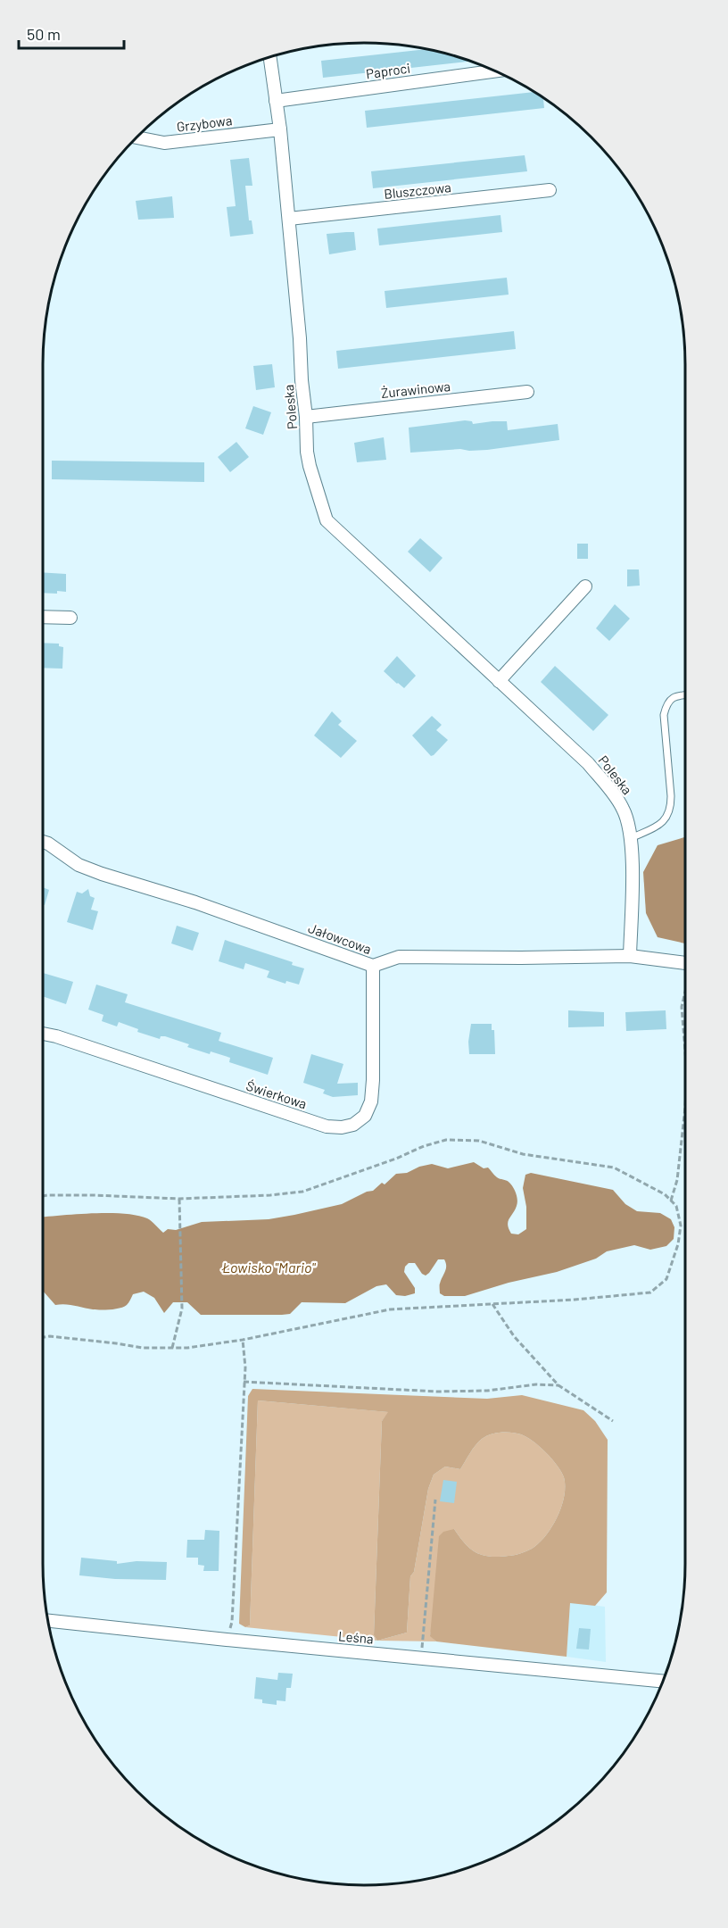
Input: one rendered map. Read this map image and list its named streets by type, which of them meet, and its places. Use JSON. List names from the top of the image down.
{
  "streets": {
    "street": [
      "Paproci",
      "Grzybowa",
      "Bluszczowa",
      "Żurawinowa",
      "Poleska",
      "Jałowcowa",
      "Świerkowa",
      "Leśna"
    ]
  },
  "crossings": [
    ["Paproci", "Poleska"],
    ["Grzybowa", "Poleska"],
    ["Bluszczowa", "Poleska"],
    ["Żurawinowa", "Poleska"],
    ["Poleska", "Jałowcowa"],
    ["Jałowcowa", "Świerkowa"]
  ],
  "water": ["Łowisko \"Mario\""],
  "scale_bar": "50 m"
}
